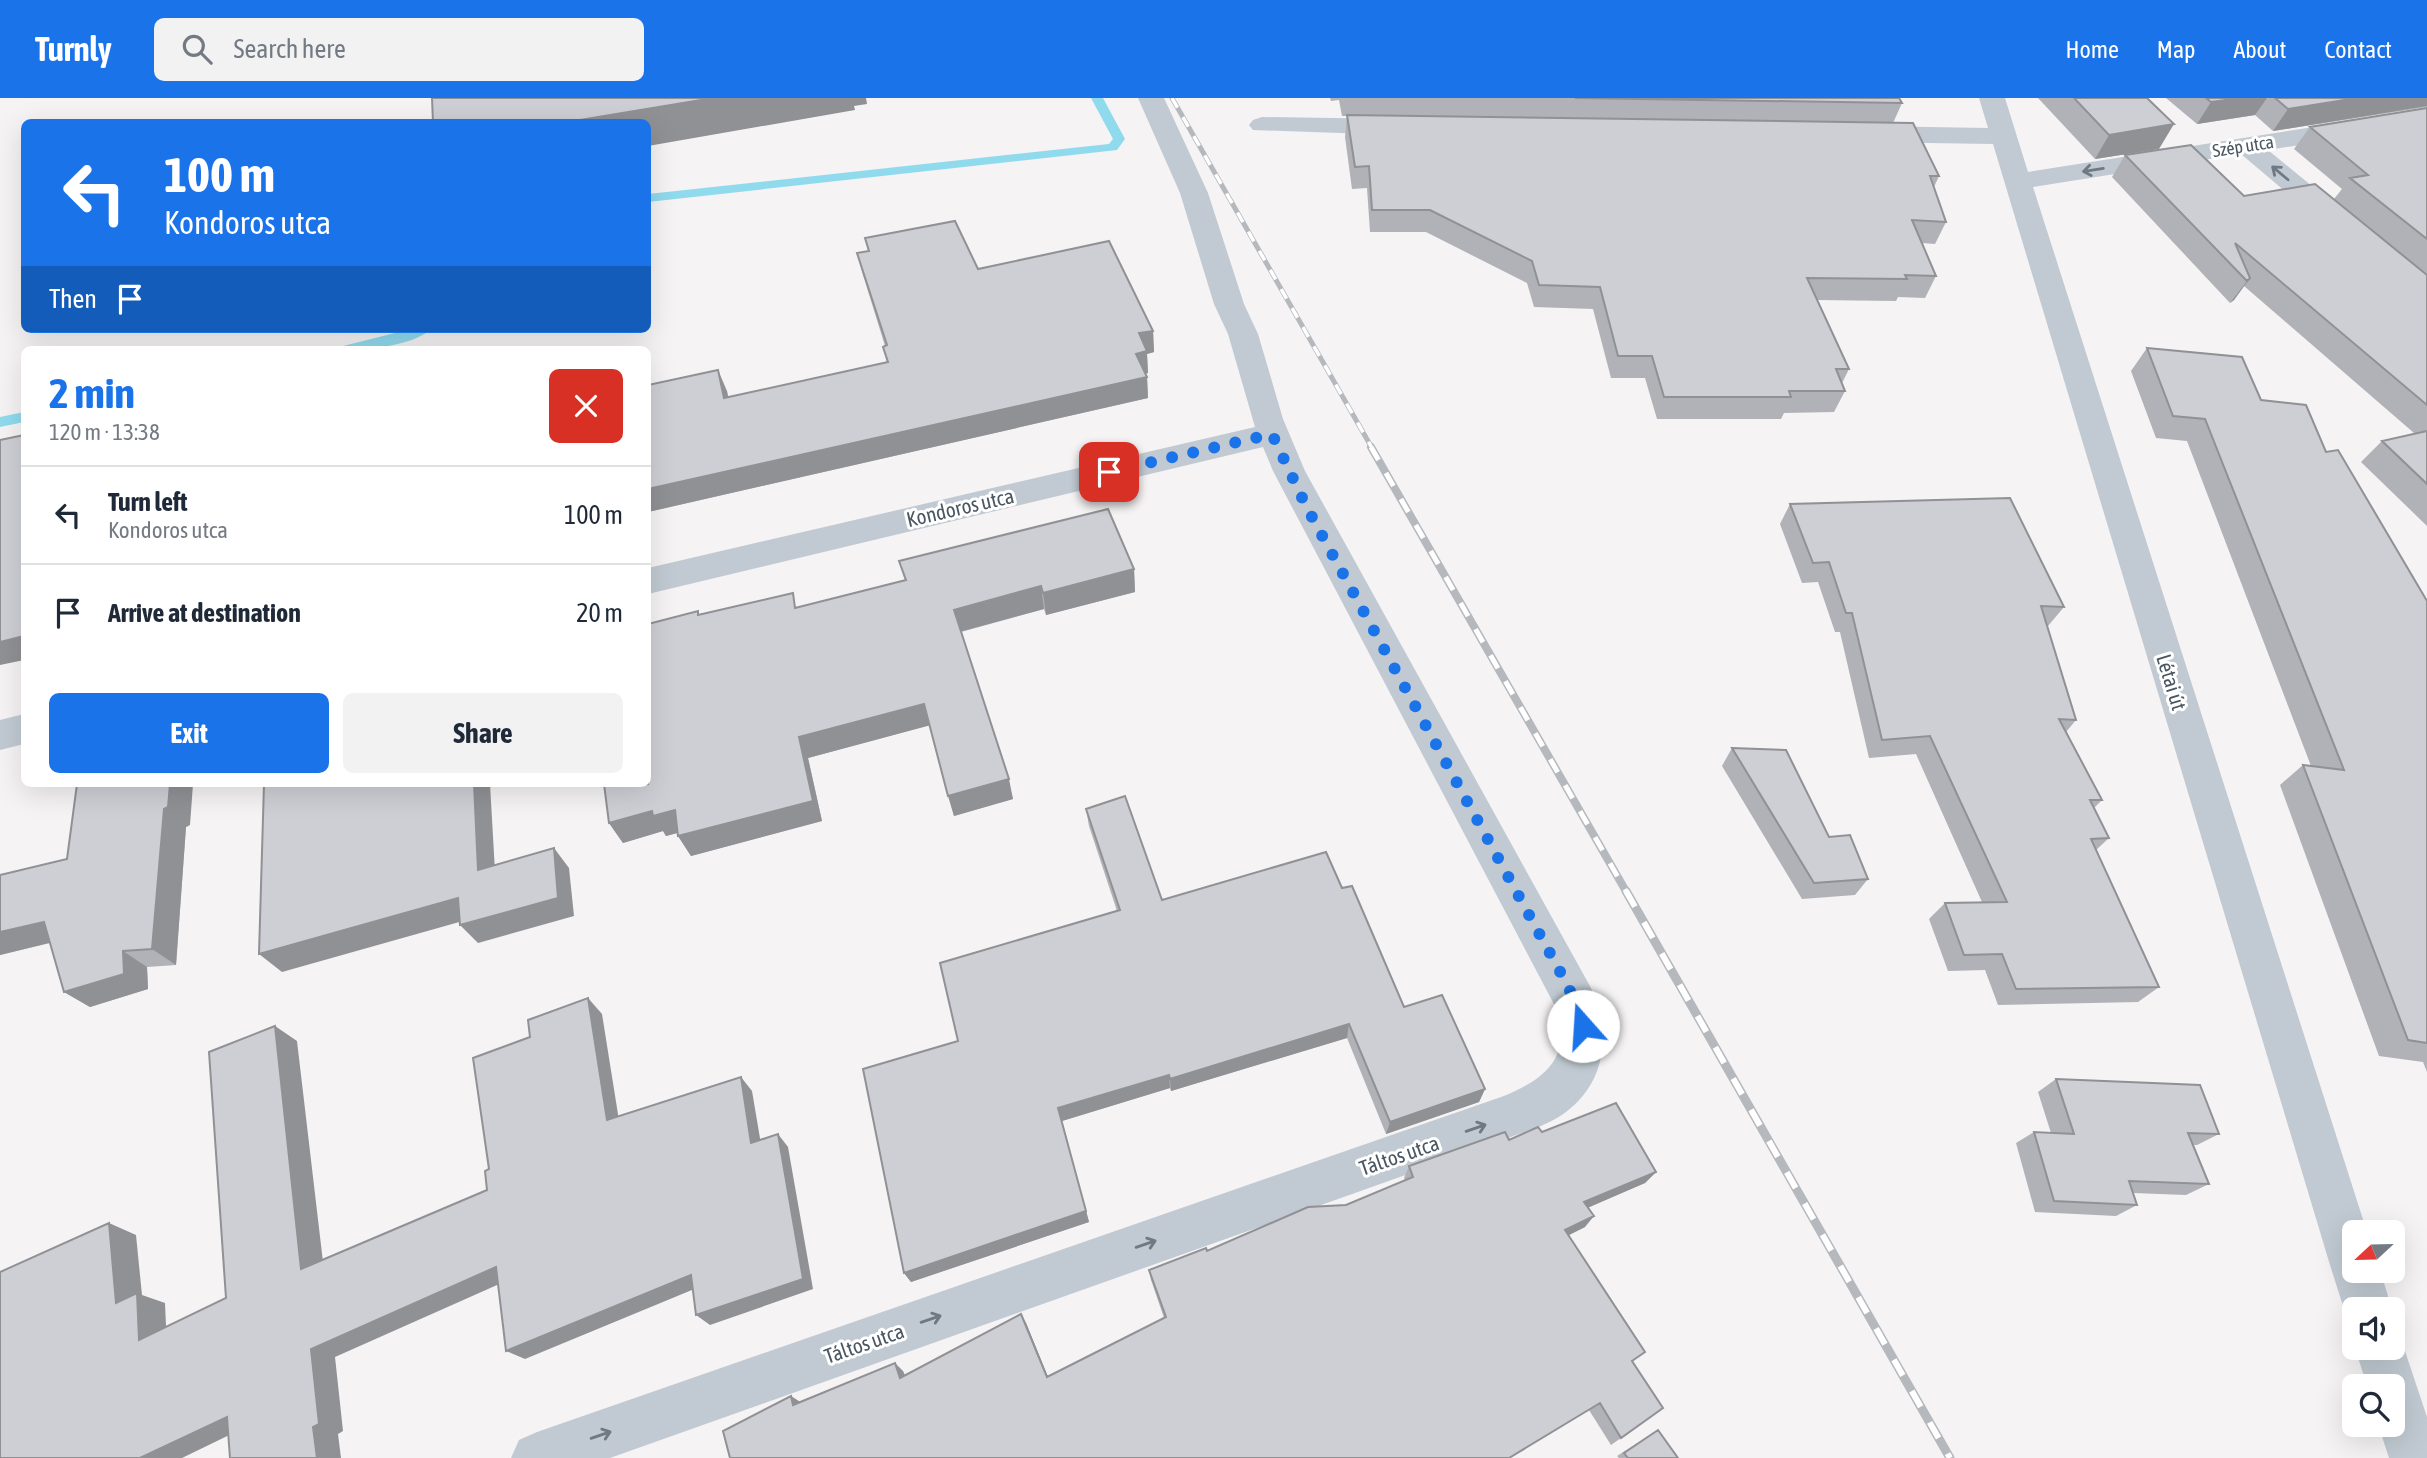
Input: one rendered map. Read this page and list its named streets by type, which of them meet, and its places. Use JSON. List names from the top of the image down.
{
  "streets": {
    "street": [
      "Szép utca",
      "Kondoros utca",
      "Létai út",
      "Táltos utca"
    ]
  },
  "crossings": [
    ["Szép utca", "Létai út"],
    ["Kondoros utca", "Táltos utca"]
  ],
  "one_way": ["Szép utca"],
  "north": "left",
  "page": {
    "header": "Turnly",
    "search": "Search here",
    "nav": [
      "Home",
      "Map",
      "About",
      "Contact"
    ],
    "turn": ["100 m", "Kondoros utca"],
    "then": "Then",
    "heading": ["2 min", "120 m · 13:38"],
    "list": [
      {
        "name": "Turn left",
        "note": "Kondoros utca",
        "value": "100 m"
      },
      {
        "name": "Arrive at destination",
        "value": "20 m"
      }
    ],
    "buttons": ["Exit", "Share"]
  }
}
